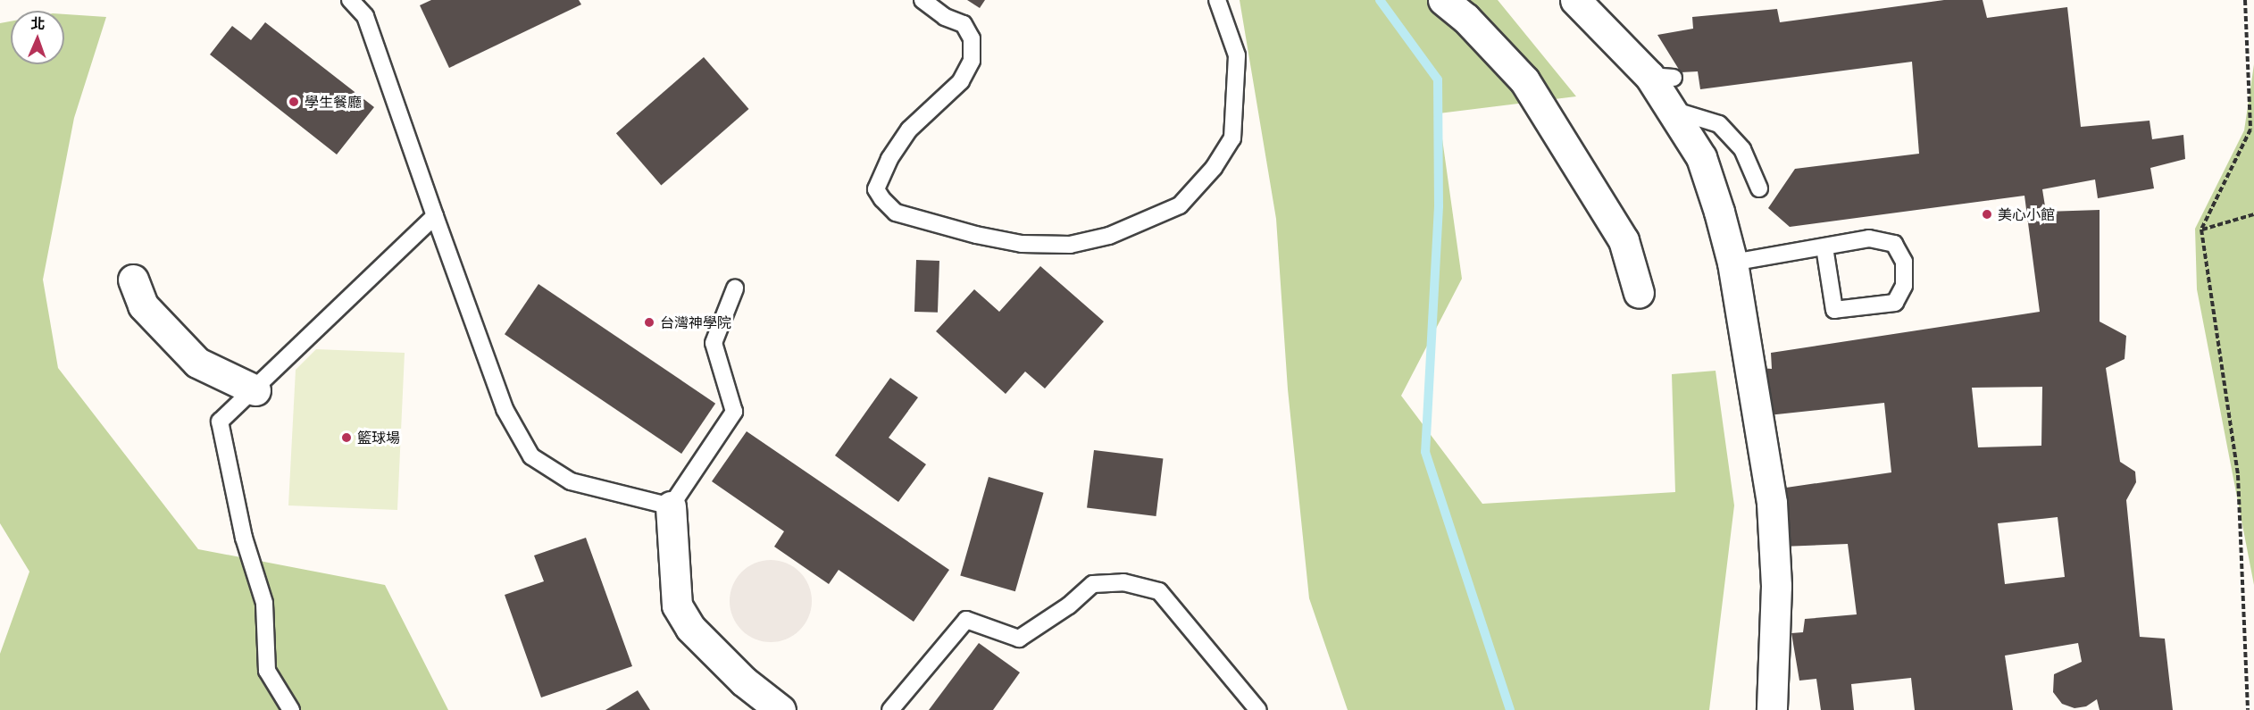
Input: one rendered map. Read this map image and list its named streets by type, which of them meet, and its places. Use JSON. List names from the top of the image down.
{
  "places": [
    "學生餐廳",
    "美心小館",
    "台灣神學院",
    "籃球場"
  ],
  "north": "top"
}
